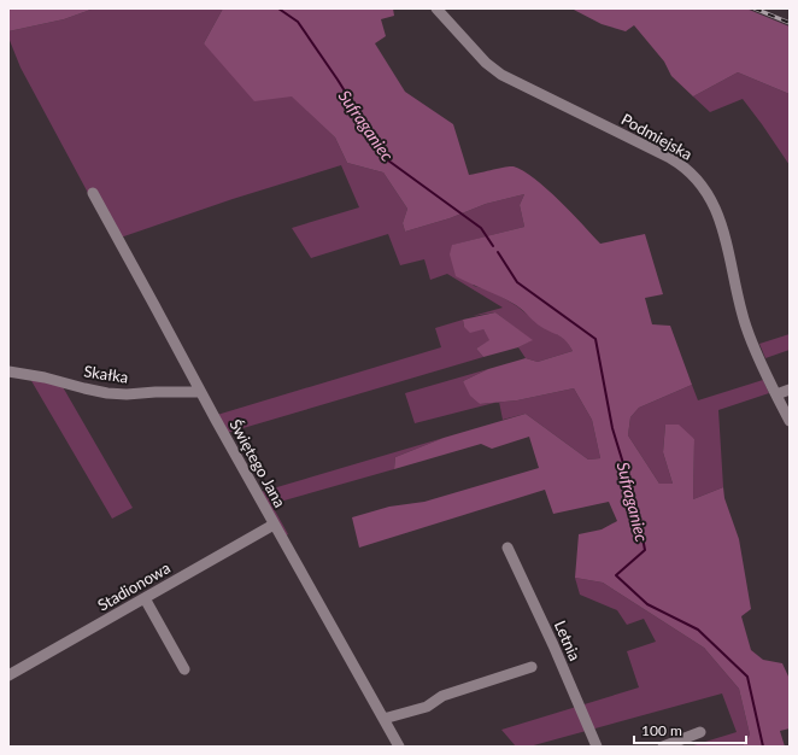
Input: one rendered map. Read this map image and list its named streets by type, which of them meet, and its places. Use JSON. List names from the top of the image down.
{
  "streets": {
    "street": [
      "Podmiejska",
      "Skałka",
      "Świętego Jana",
      "Stadionowa",
      "Letnia"
    ]
  },
  "crossings": [
    ["Skałka", "Świętego Jana"],
    ["Świętego Jana", "Stadionowa"]
  ],
  "water": ["Sufraganiec"],
  "scale_bar": "100 m"
}
